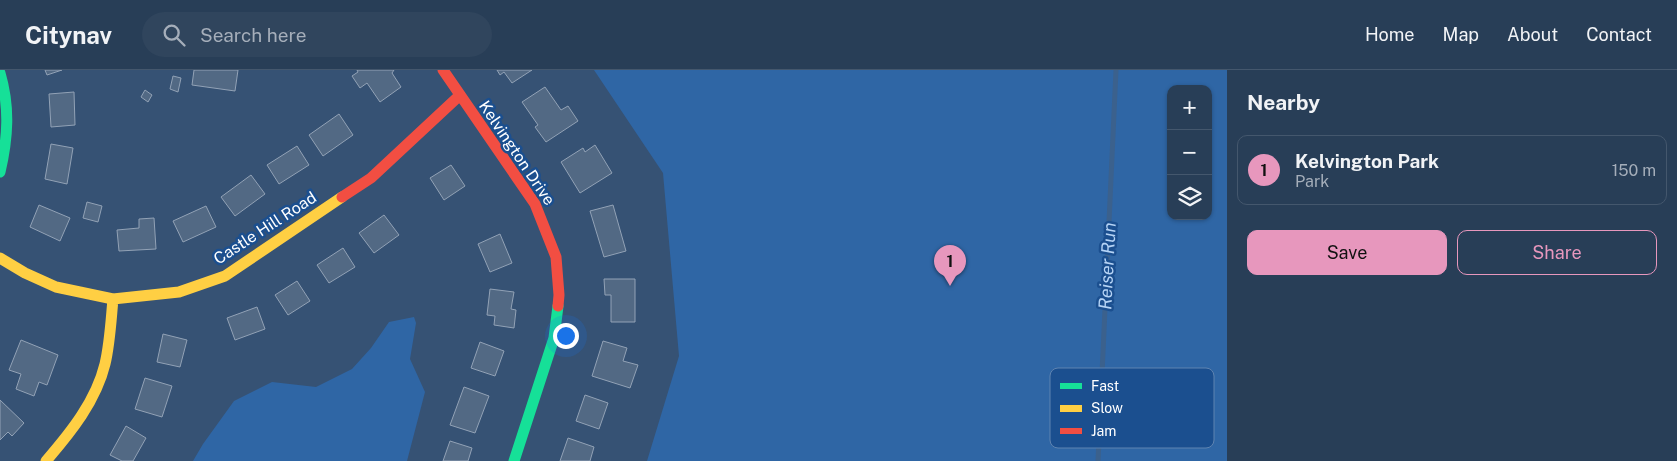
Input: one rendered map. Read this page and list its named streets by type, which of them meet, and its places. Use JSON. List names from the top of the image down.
{
  "streets": {
    "street": ["Kelvington Drive", "Castle Hill Road"]
  },
  "crossings": [
    ["Kelvington Drive", "Castle Hill Road"]
  ],
  "water": ["Reiser Run"],
  "legend": ["Fast", "Slow", "Jam"],
  "page": {
    "header": "Citynav",
    "search": "Search here",
    "nav": [
      "Home",
      "Map",
      "About",
      "Contact"
    ],
    "heading": "Nearby",
    "map_buttons": ["+", "−"],
    "list": [
      {
        "mark": "1",
        "name": "Kelvington Park",
        "note": "Park",
        "value": "150 m"
      }
    ],
    "buttons": ["Save", "Share"],
    "pins": "1"
  }
}
